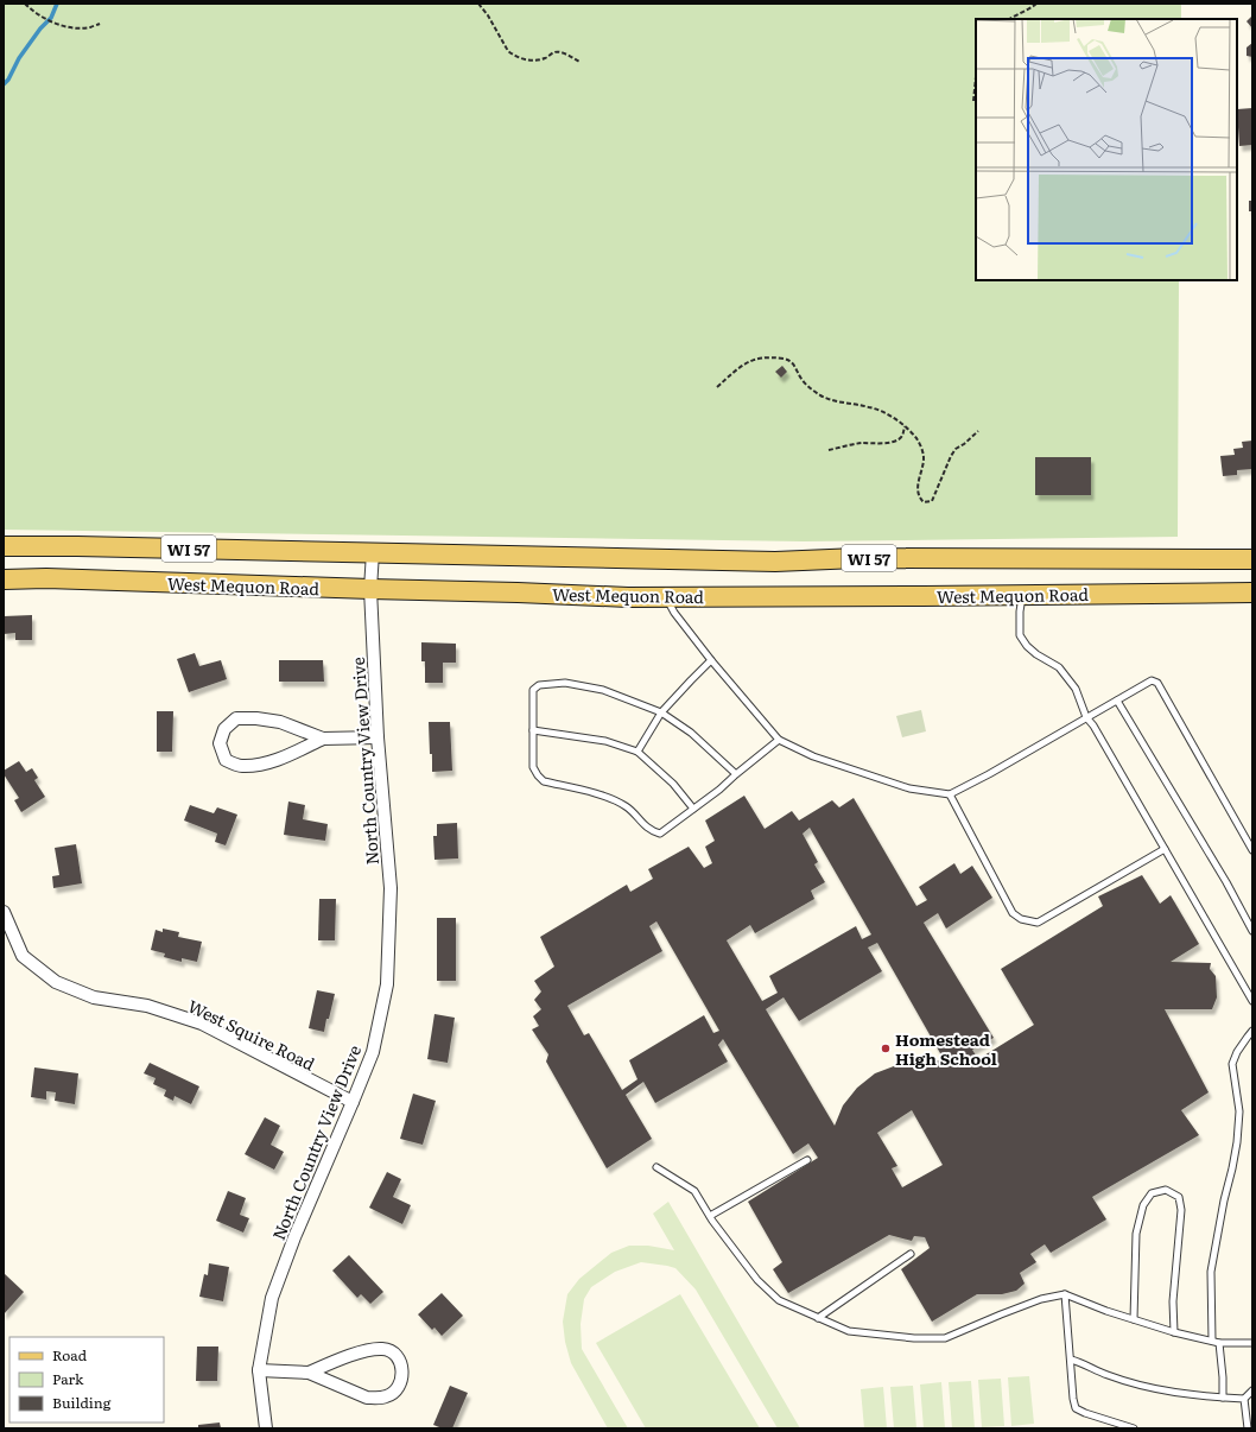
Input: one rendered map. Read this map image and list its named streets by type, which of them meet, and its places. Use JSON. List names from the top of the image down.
{
  "streets": {
    "main road": ["WI 57", "West Mequon Road"],
    "street": ["North Country View Drive", "West Squire Road"]
  },
  "crossings": [
    ["West Mequon Road", "North Country View Drive"],
    ["North Country View Drive", "West Squire Road"]
  ],
  "places": ["Homestead High School"],
  "legend": ["Road", "Park", "Building"]
}
